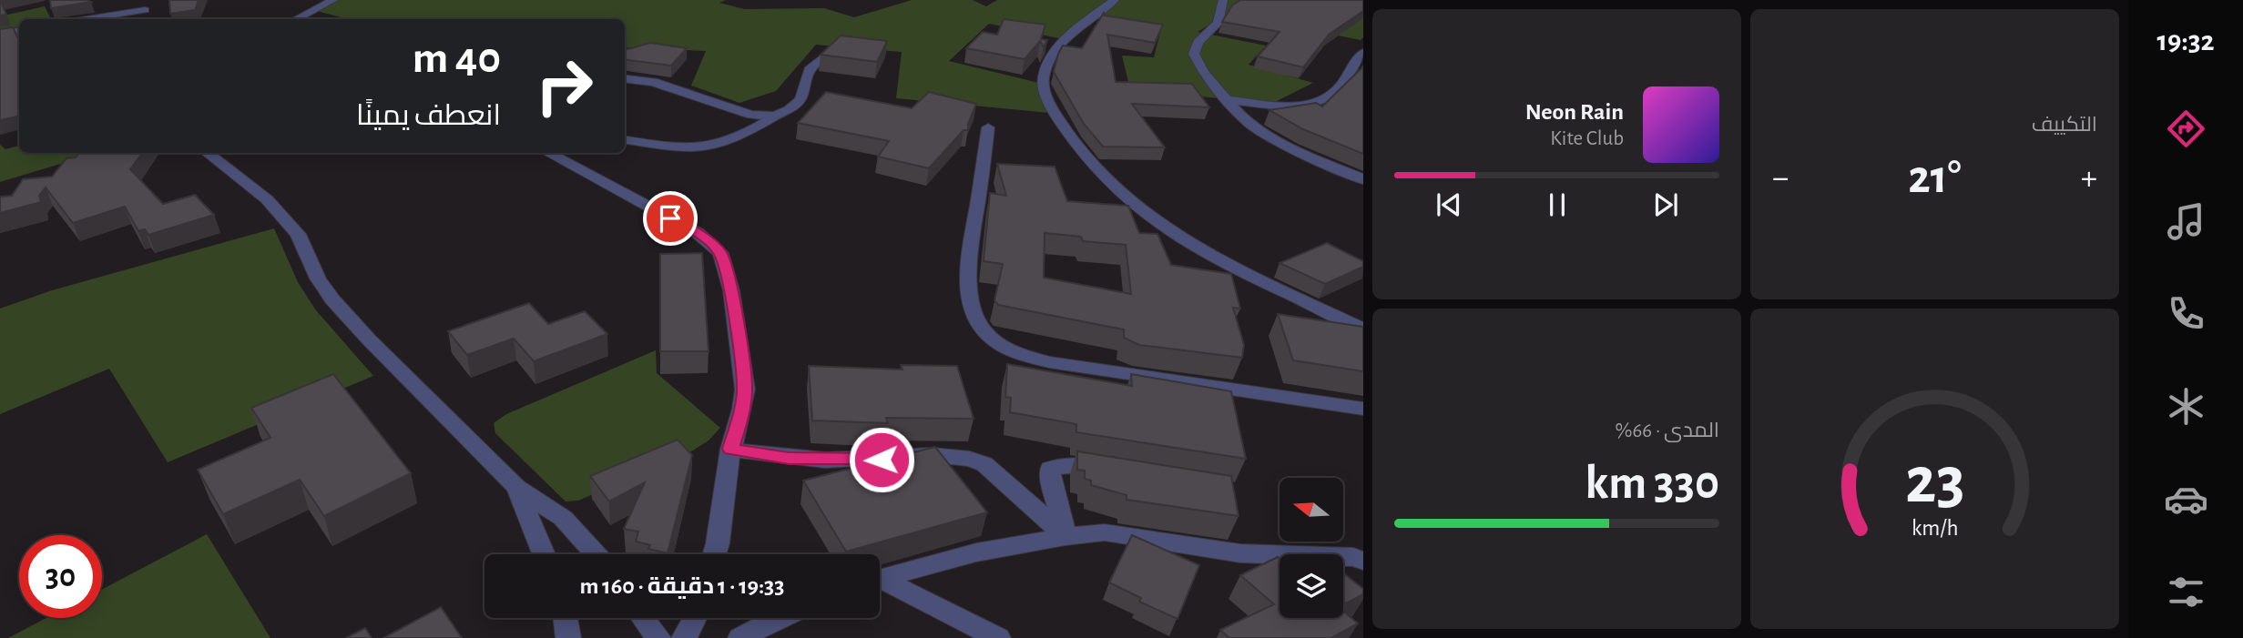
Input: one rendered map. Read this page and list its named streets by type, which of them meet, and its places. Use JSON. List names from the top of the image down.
{
  "north": "left",
  "page": {
    "tabs": "19:32",
    "tile": [
      "التكييف",
      ["المدى · 66%", "330 km"]
    ],
    "turn": ["40 m", "انعطف يمينًا"],
    "song": ["Neon Rain", "Kite Club"],
    "heat": ["−", "21°", "+"],
    "limit": "30",
    "trip": "19:33 · 1 دقيقة · 160 m",
    "gauge": ["23", "km/h"]
  }
}
